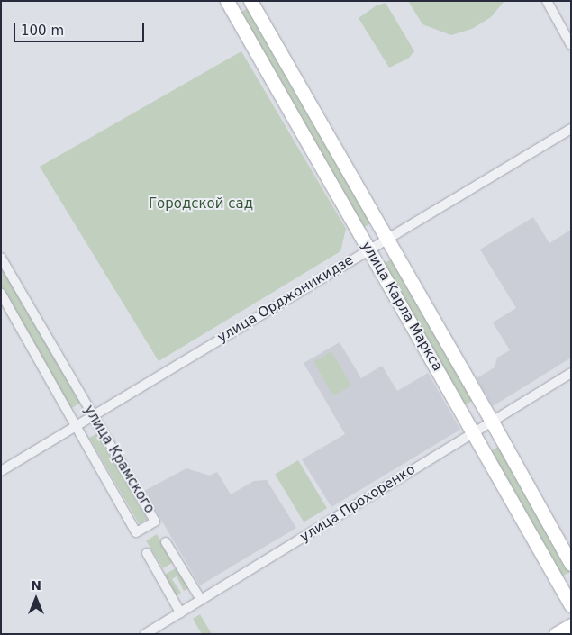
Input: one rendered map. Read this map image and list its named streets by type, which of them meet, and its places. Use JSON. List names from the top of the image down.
{
  "streets": {
    "main road": ["улица Карла Маркса"],
    "street": ["улица Орджоникидзе", "улица Крамского", "улица Прохоренко"]
  },
  "crossings": [
    ["улица Орджоникидзе", "улица Карла Маркса"],
    ["улица Орджоникидзе", "улица Крамского"],
    ["улица Карла Маркса", "улица Прохоренко"]
  ],
  "parks": ["Городской сад"],
  "scale_bar": "100 m",
  "north": "top"
}
